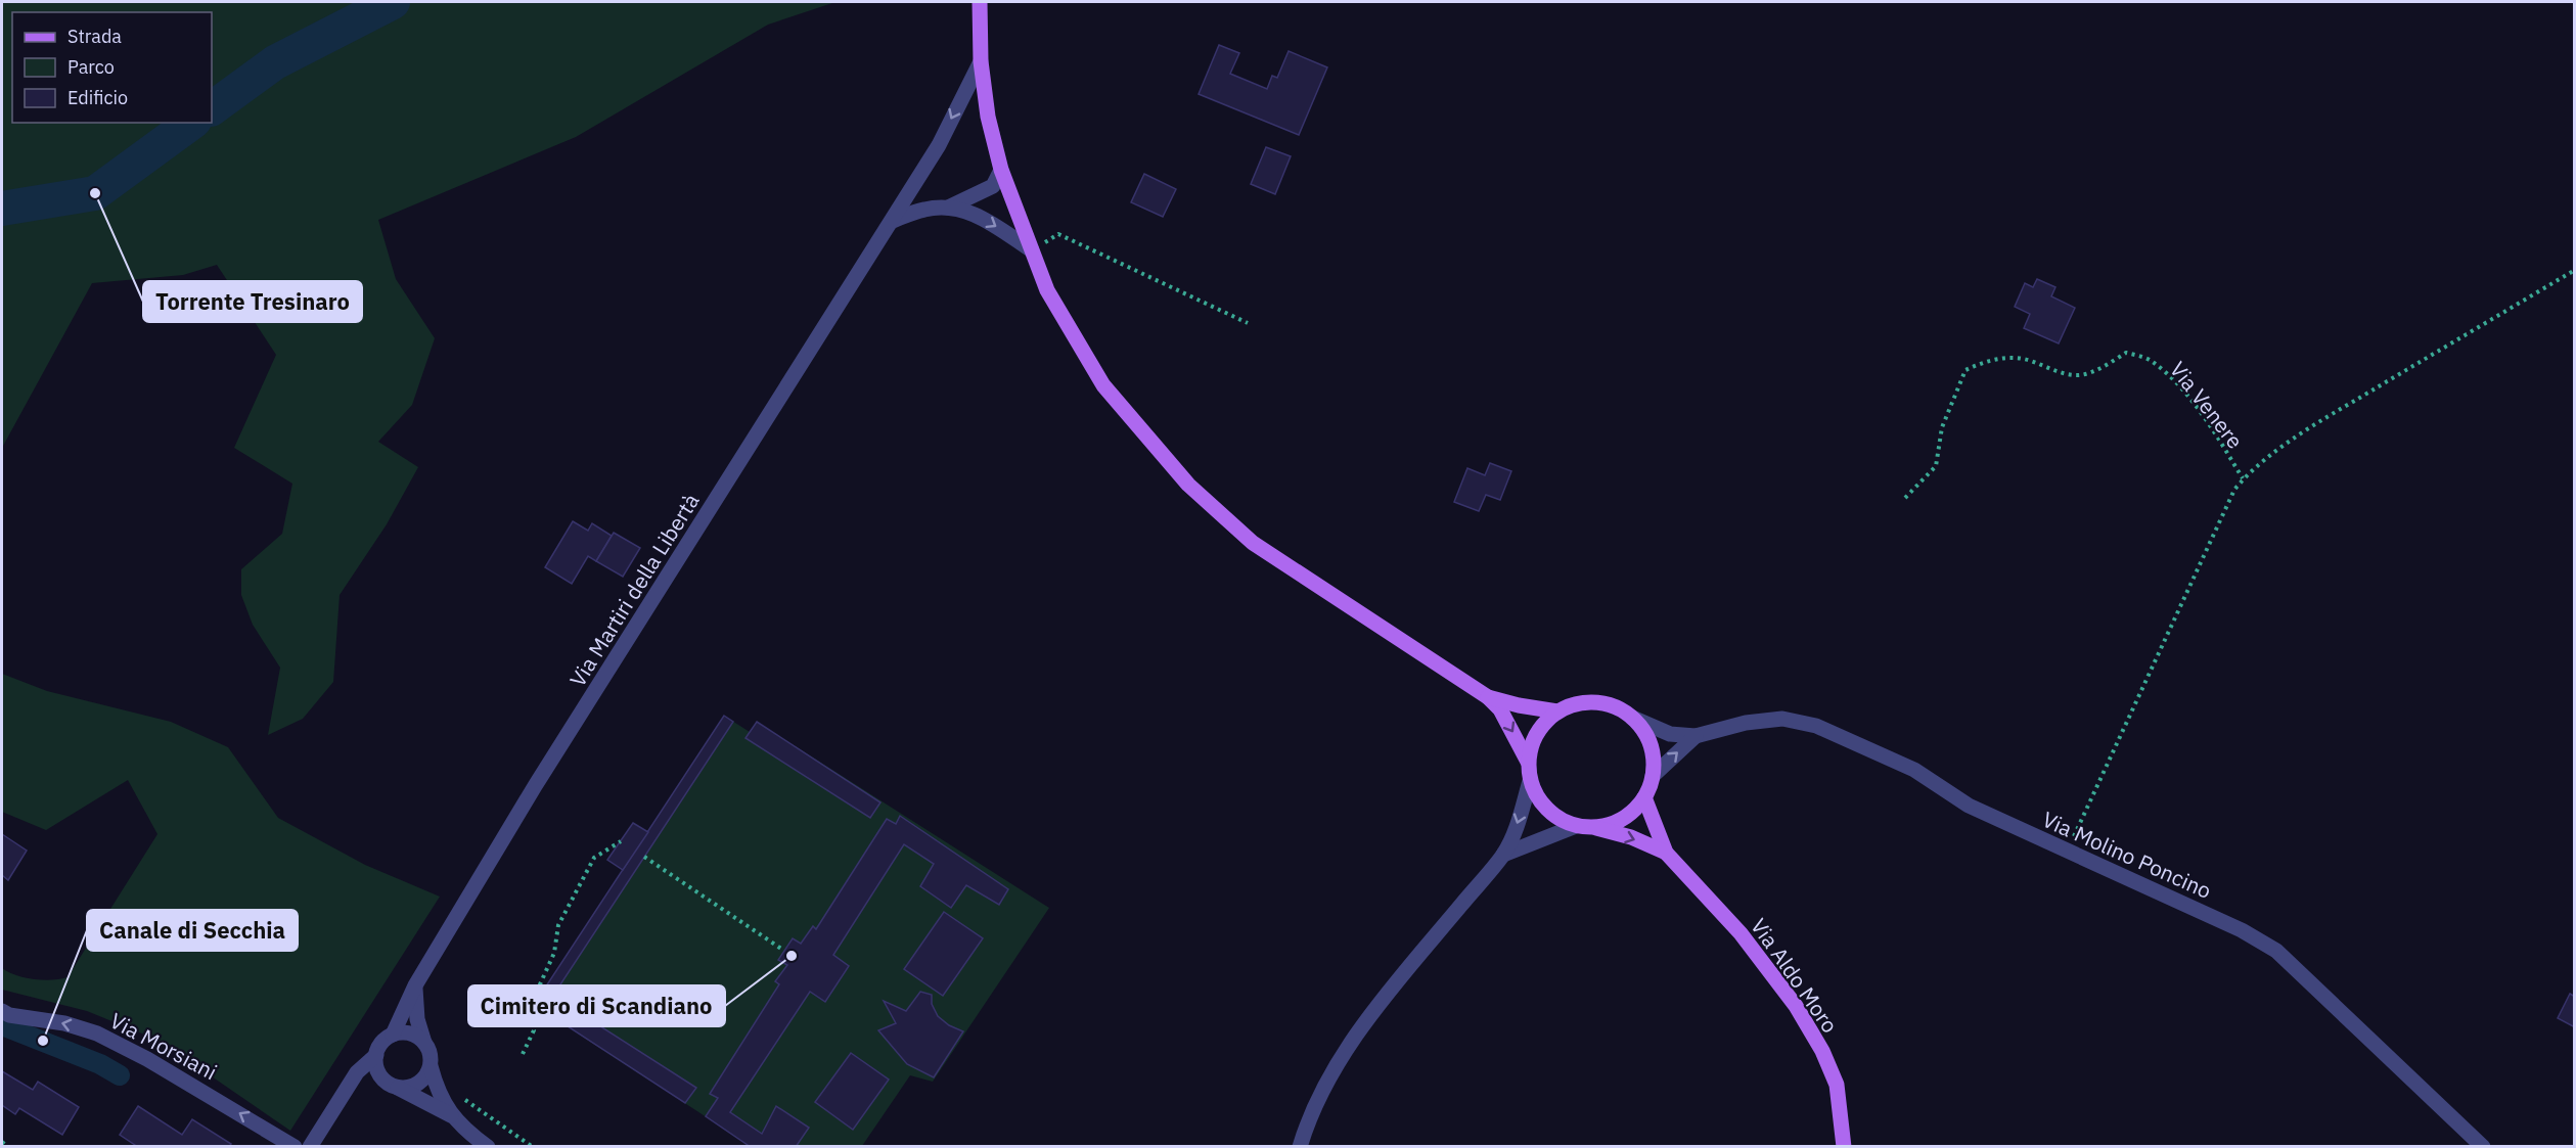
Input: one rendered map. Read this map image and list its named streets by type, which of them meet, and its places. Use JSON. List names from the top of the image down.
{
  "streets": {
    "main road": ["Via Aldo Moro"],
    "street": ["Via Martiri della Libertà", "Via Molino Poncino", "Via Morsiani"],
    "path": ["Via Venere"]
  },
  "crossings": [
    ["Via Venere", "Via Molino Poncino"],
    ["Via Molino Poncino", "Via Aldo Moro"]
  ],
  "one_way": ["Via Morsiani"],
  "places": ["Torrente Tresinaro", "Cimitero di Scandiano", "Canale di Secchia"],
  "legend": ["Strada", "Parco", "Edificio"]
}
